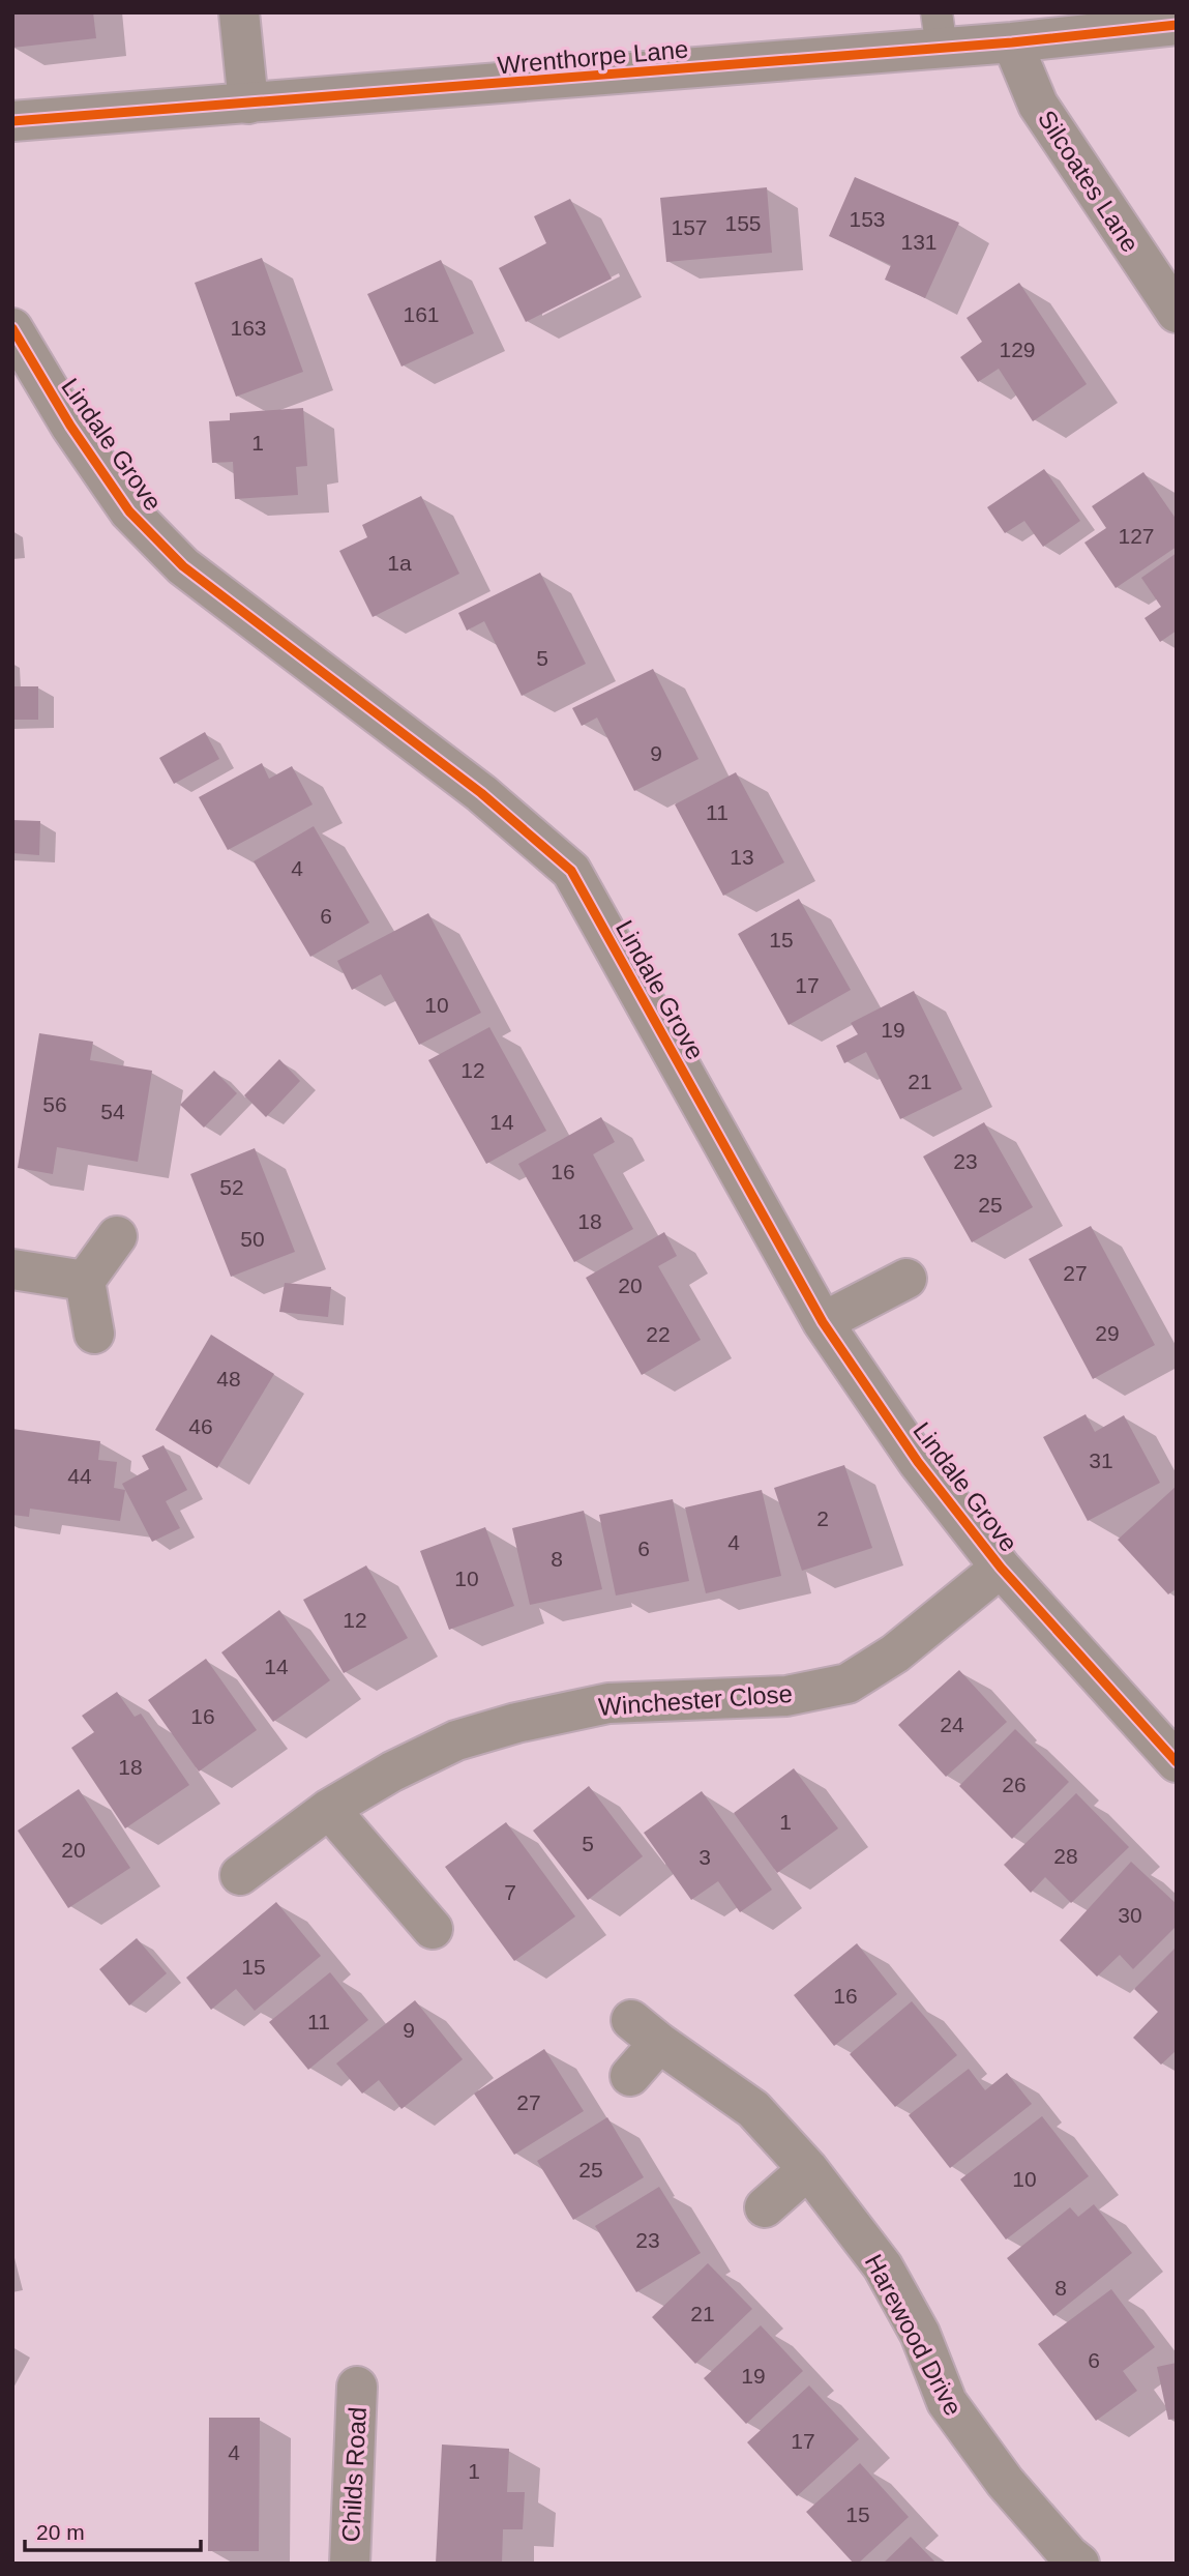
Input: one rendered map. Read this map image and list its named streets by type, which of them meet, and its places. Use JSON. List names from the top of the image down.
{
  "streets": {
    "street": [
      "Wrenthorpe Lane",
      "Silcoates Lane",
      "Lindale Grove",
      "Winchester Close",
      "Harewood Drive",
      "Childs Road"
    ]
  },
  "crossings": [
    ["Wrenthorpe Lane", "Silcoates Lane"],
    ["Lindale Grove", "Winchester Close"]
  ],
  "house_numbers": [
    "153",
    "155",
    "157",
    "131",
    "161",
    "163",
    "129",
    "1",
    "127",
    "1a",
    "5",
    "9",
    "11",
    "13",
    "4",
    "6",
    "15",
    "17",
    "10",
    "19",
    "12",
    "21",
    "56",
    "54",
    "14",
    "23",
    "16",
    "52",
    "25",
    "18",
    "50",
    "27",
    "20",
    "29",
    "22",
    "48",
    "46",
    "31",
    "44",
    "2",
    "4",
    "6",
    "8",
    "10",
    "12",
    "14",
    "16",
    "24",
    "18",
    "26",
    "1",
    "5",
    "20",
    "28",
    "3",
    "7",
    "30",
    "15",
    "16",
    "11",
    "9",
    "27",
    "25",
    "10",
    "23",
    "8",
    "21",
    "6",
    "19",
    "17",
    "4",
    "1",
    "15"
  ],
  "scale_bar": "20 m"
}
